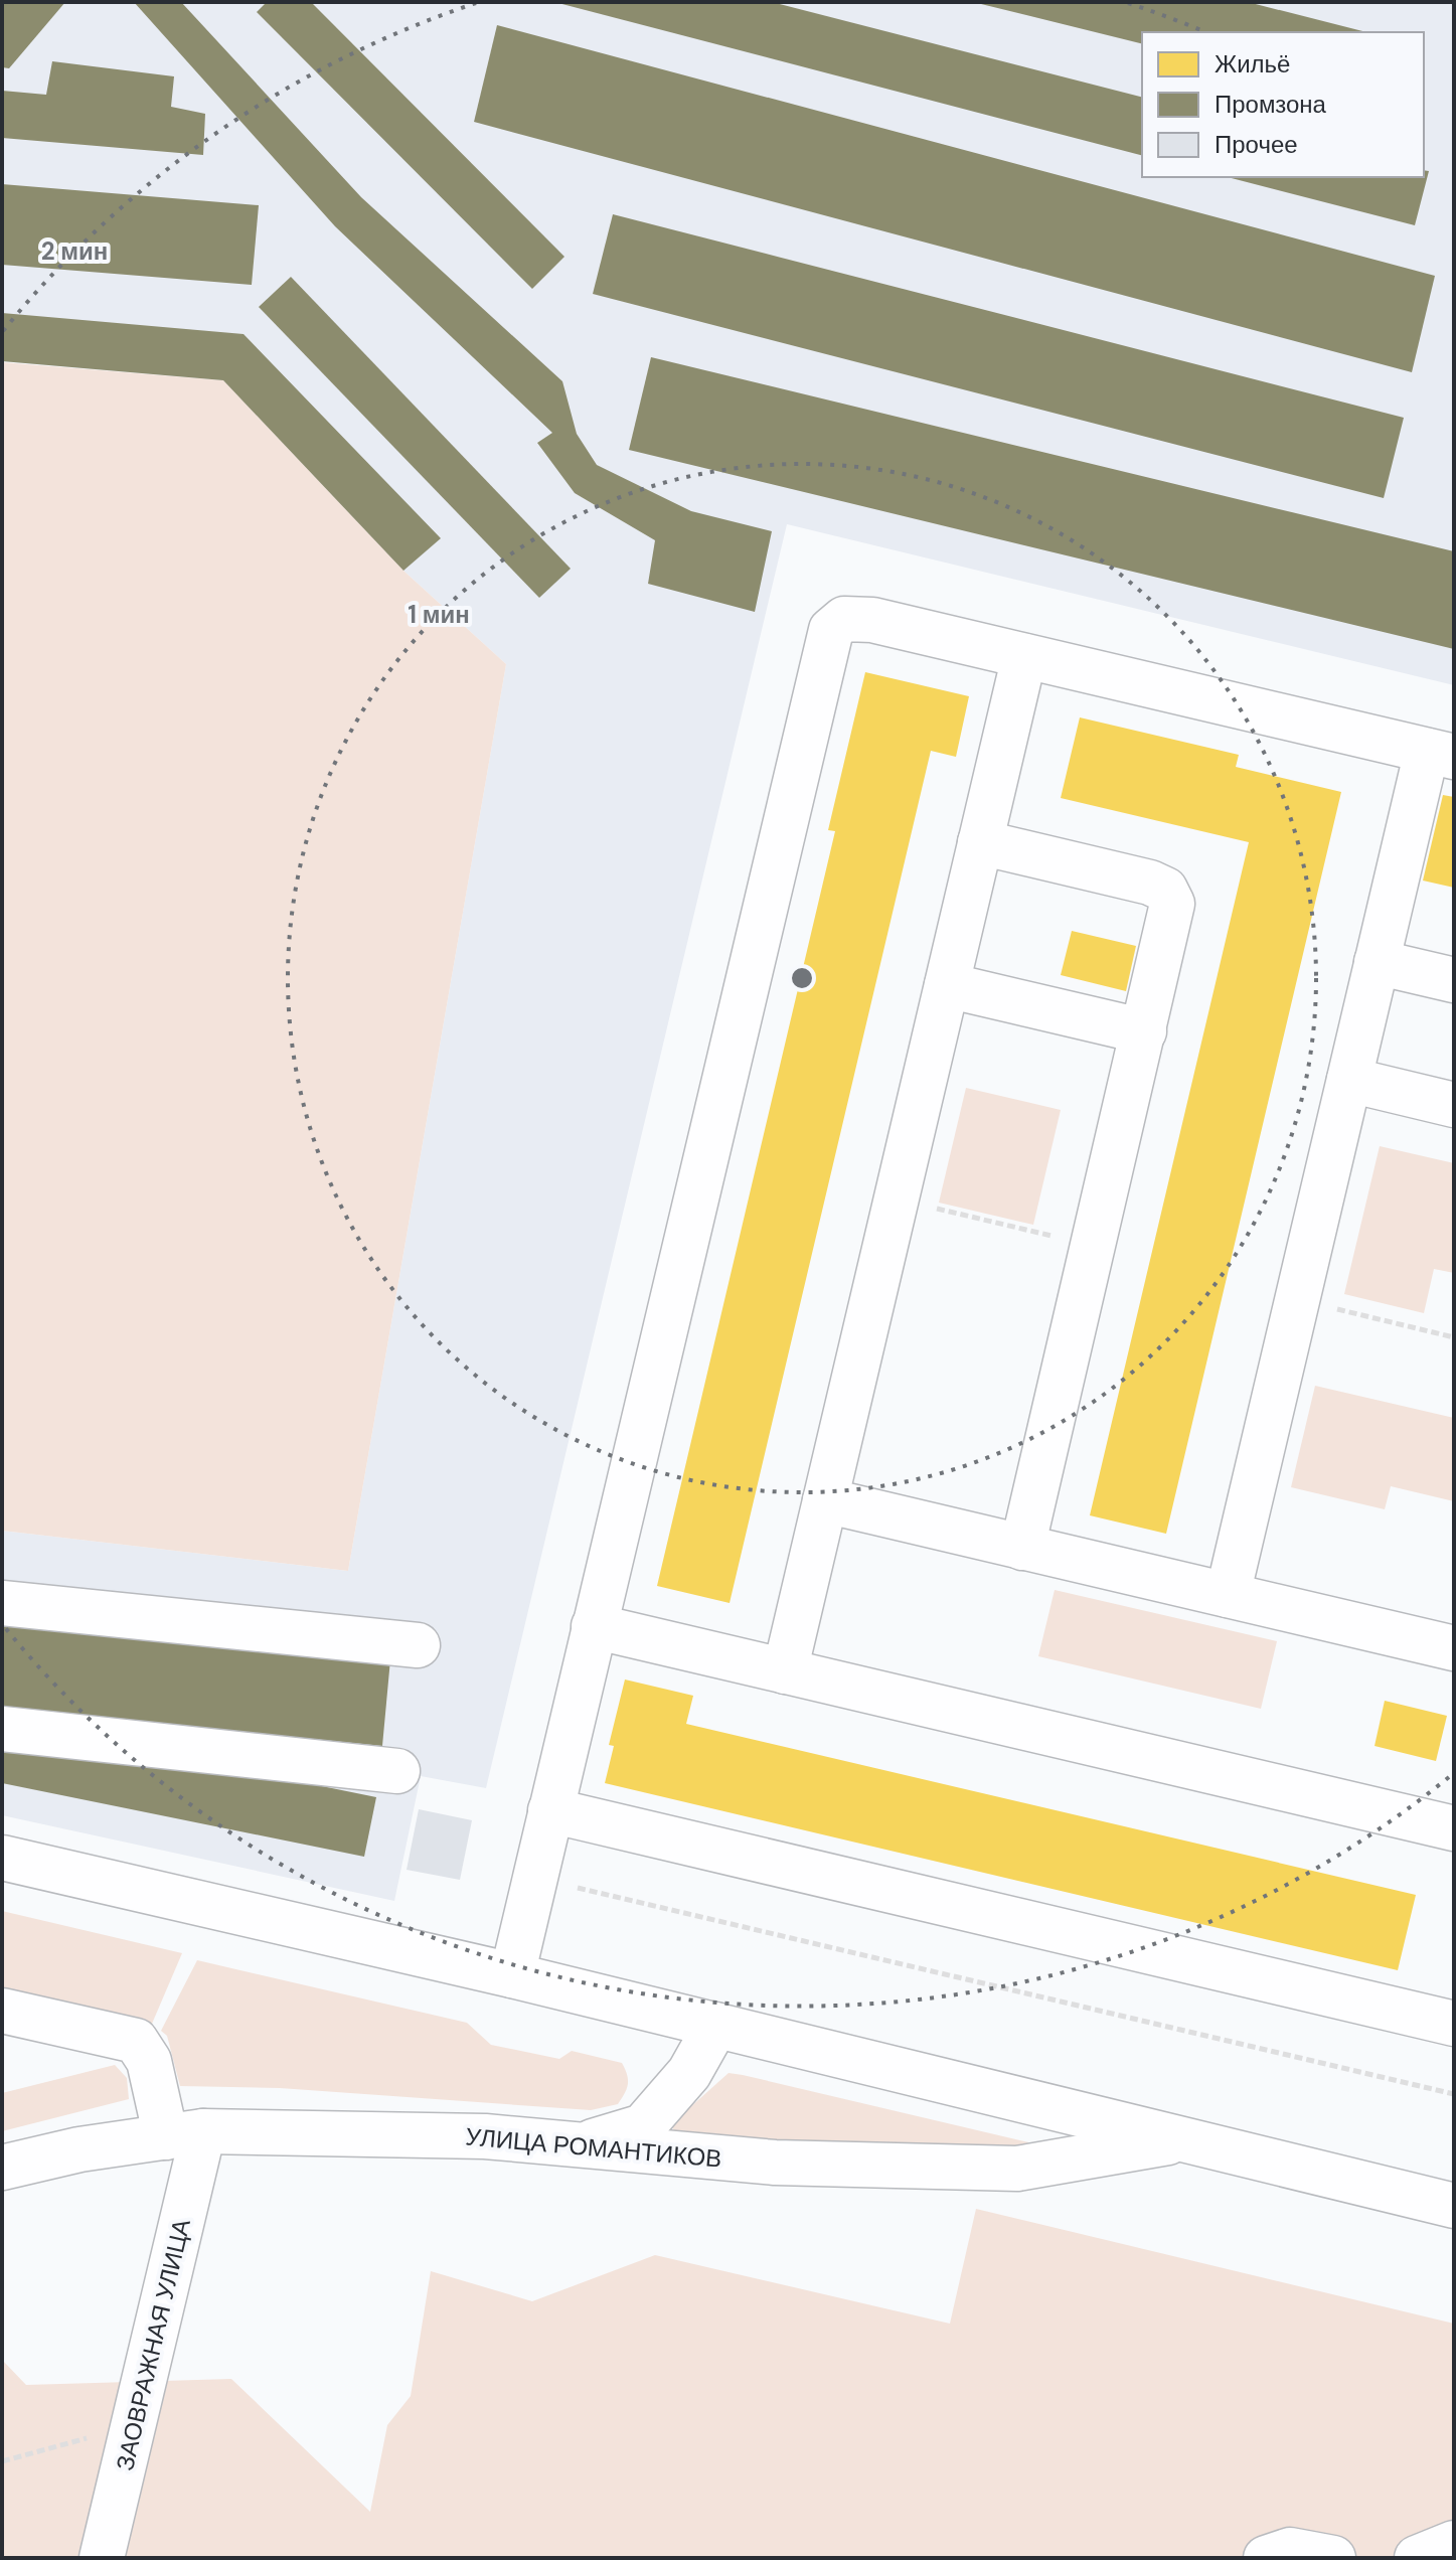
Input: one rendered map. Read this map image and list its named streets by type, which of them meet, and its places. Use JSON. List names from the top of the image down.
{
  "streets": {
    "street": ["УЛИЦА РОМАНТИКОВ", "ЗАОВРАЖНАЯ УЛИЦА"]
  },
  "crossings": [
    ["УЛИЦА РОМАНТИКОВ", "ЗАОВРАЖНАЯ УЛИЦА"]
  ],
  "legend": ["Жильё", "Промзона", "Прочее"],
  "rings": ["2 мин", "1 мин"]
}
